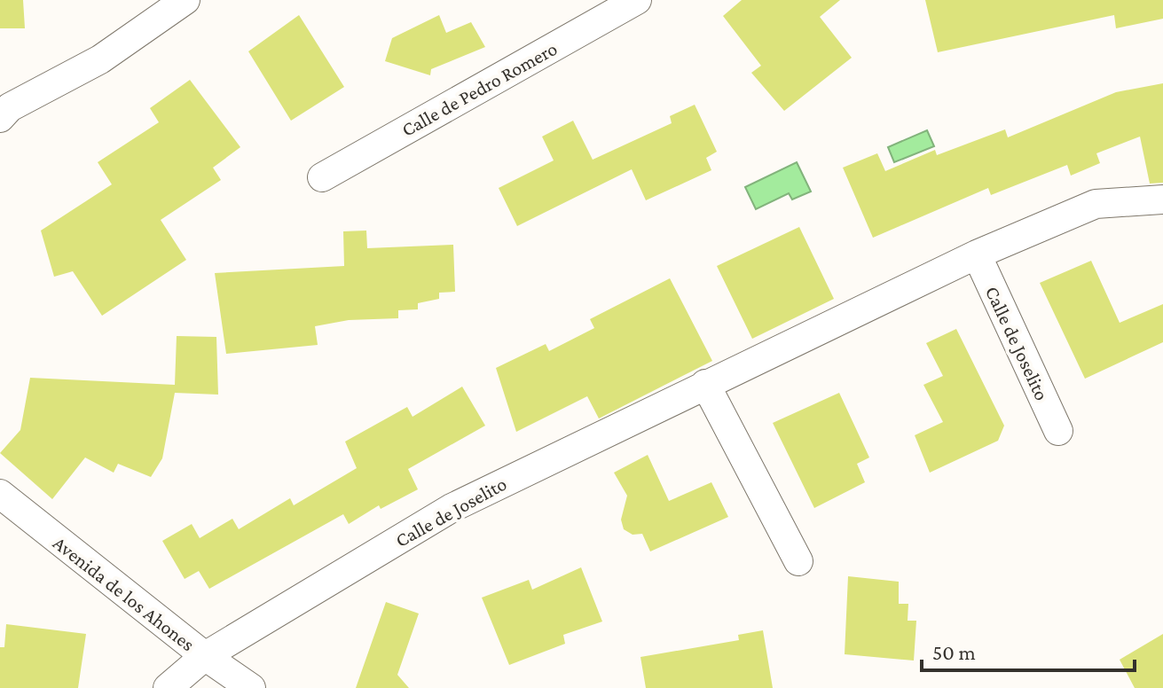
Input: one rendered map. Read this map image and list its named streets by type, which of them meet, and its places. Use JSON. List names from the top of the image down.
{
  "streets": {
    "street": ["Calle de Pedro Romero", "Calle de Joselito", "Avenida de los Ahones"]
  },
  "crossings": [
    ["Calle de Joselito", "Avenida de los Ahones"]
  ],
  "scale_bar": "50 m"
}
